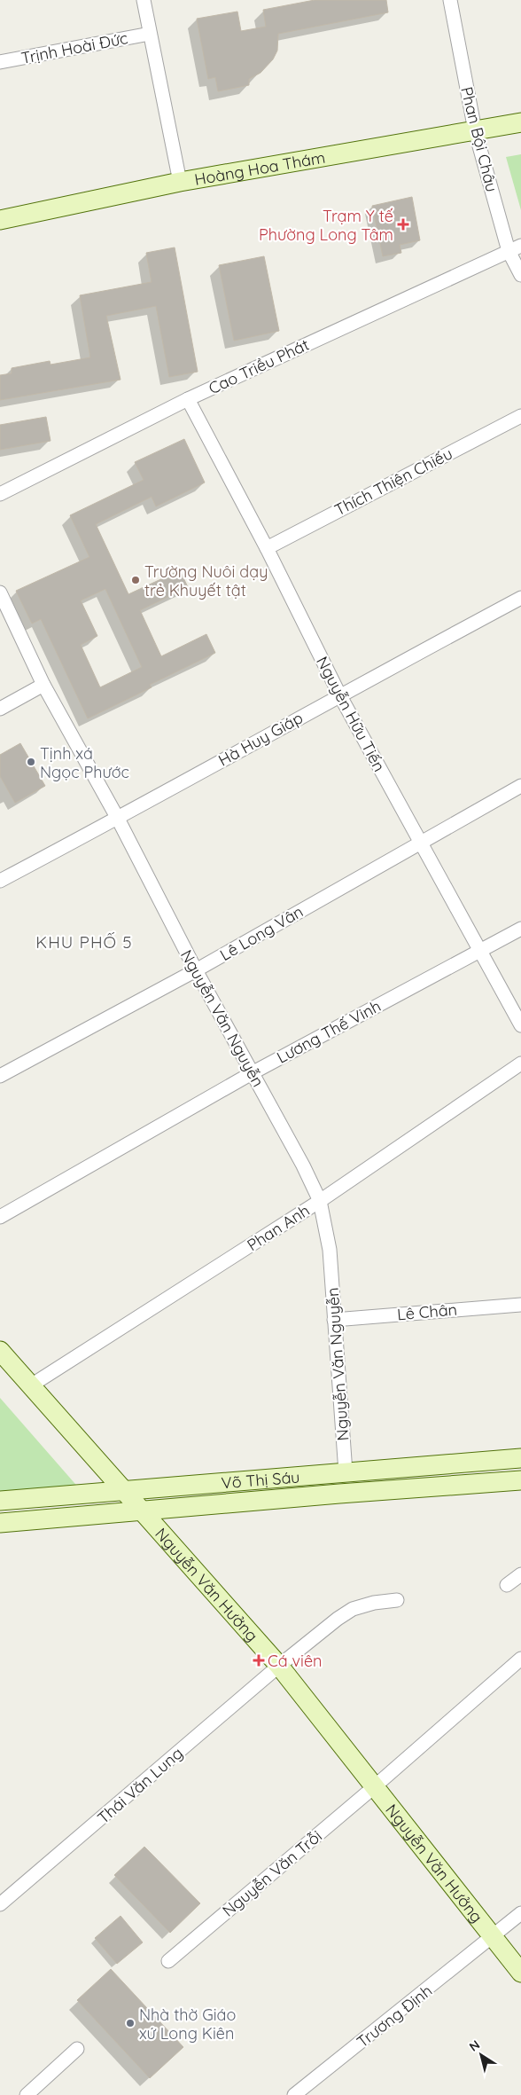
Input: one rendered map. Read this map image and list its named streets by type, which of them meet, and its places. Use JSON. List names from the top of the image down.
{
  "streets": {
    "street": [
      "Trịnh Hoài Đức",
      "Phan Bội Châu",
      "Hoàng Hoa Thám",
      "Cao Triều Phát",
      "Thích Thiện Chiếu",
      "Nguyễn Hữu Tiến",
      "Hà Huy Giáp",
      "Lê Long Vân",
      "Nguyễn Văn Nguyễn",
      "Lương Thế Vinh",
      "Phan Anh",
      "Lê Chân",
      "Võ Thị Sáu",
      "Nguyễn Văn Hưởng",
      "Thái Văn Lung",
      "Nguyễn Văn Trỗi",
      "Trương Định"
    ]
  },
  "crossings": [
    ["Phan Bội Châu", "Hoàng Hoa Thám"],
    ["Phan Bội Châu", "Cao Triều Phát"],
    ["Cao Triều Phát", "Nguyễn Hữu Tiến"],
    ["Thích Thiện Chiếu", "Nguyễn Hữu Tiến"],
    ["Nguyễn Hữu Tiến", "Hà Huy Giáp"],
    ["Nguyễn Hữu Tiến", "Lê Long Vân"],
    ["Nguyễn Hữu Tiến", "Lương Thế Vinh"],
    ["Hà Huy Giáp", "Nguyễn Văn Nguyễn"],
    ["Lê Long Vân", "Nguyễn Văn Nguyễn"],
    ["Nguyễn Văn Nguyễn", "Lương Thế Vinh"],
    ["Nguyễn Văn Nguyễn", "Phan Anh"],
    ["Nguyễn Văn Nguyễn", "Lê Chân"],
    ["Nguyễn Văn Nguyễn", "Võ Thị Sáu"],
    ["Phan Anh", "Nguyễn Văn Hưởng"],
    ["Võ Thị Sáu", "Nguyễn Văn Hưởng"],
    ["Nguyễn Văn Hưởng", "Thái Văn Lung"],
    ["Nguyễn Văn Hưởng", "Nguyễn Văn Trỗi"],
    ["Nguyễn Văn Hưởng", "Trương Định"]
  ],
  "districts": ["KHU PHỐ 5"],
  "places": {
    "health": ["Trạm Y tế Phường Long Tâm", "Cá viên"],
    "other": ["Trường Nuôi dạy trẻ Khuyết tật", "Tịnh xá Ngọc Phước", "Nhà thờ Giáo xứ Long Kiên"]
  },
  "north": "top left"
}
